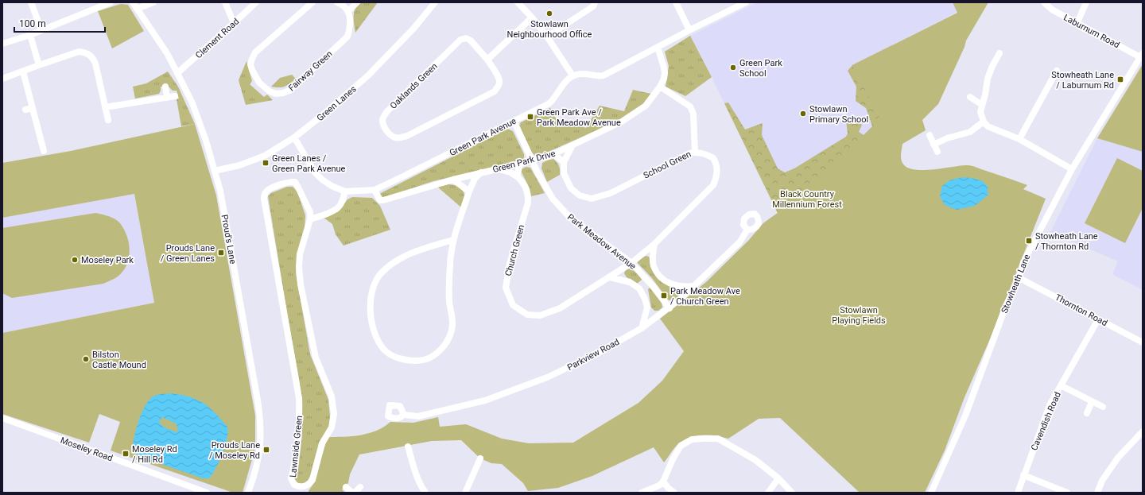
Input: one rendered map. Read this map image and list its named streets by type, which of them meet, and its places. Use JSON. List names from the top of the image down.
{
  "streets": {
    "street": [
      "Laburnum Road",
      "Clement Road",
      "Fairway Green",
      "Oaklands Green",
      "Green Lanes",
      "Green Park Avenue",
      "Green Park Drive",
      "School Green",
      "Proud's Lane",
      "Park Meadow Avenue",
      "Church Green",
      "Stowheath Lane",
      "Thornton Road",
      "Parkview Road",
      "Cavendish Road",
      "Lawnside Green",
      "Moseley Road"
    ]
  },
  "crossings": [
    ["Laburnum Road", "Stowheath Lane"],
    ["Clement Road", "Proud's Lane"],
    ["Green Lanes", "Green Park Avenue"],
    ["Green Lanes", "Proud's Lane"],
    ["Green Park Avenue", "Green Park Drive"],
    ["Green Park Avenue", "Park Meadow Avenue"],
    ["Green Park Drive", "Park Meadow Avenue"],
    ["School Green", "Park Meadow Avenue"],
    ["School Green", "Church Green"],
    ["Park Meadow Avenue", "Church Green"],
    ["Park Meadow Avenue", "Parkview Road"],
    ["Stowheath Lane", "Thornton Road"],
    ["Thornton Road", "Cavendish Road"]
  ],
  "parks": ["Black Country Millennium Forest", "Stowlawn Playing Fields"],
  "places": {
    "other": [
      "Stowlawn Neighbourhood Office",
      "Green Park School",
      "Stowlawn Primary School",
      "Moseley Park",
      "Bilston Castle Mound"
    ],
    "transit": [
      "Stowheath Lane / Laburnum Rd",
      "Green Park Ave / Park Meadow Avenue",
      "Green Lanes / Green Park Avenue",
      "Stowheath Lane / Thornton Rd",
      "Prouds Lane / Green Lanes",
      "Park Meadow Ave / Church Green",
      "Prouds Lane / Moseley Rd",
      "Moseley Rd / Hill Rd"
    ]
  },
  "scale_bar": "100 m"
}
